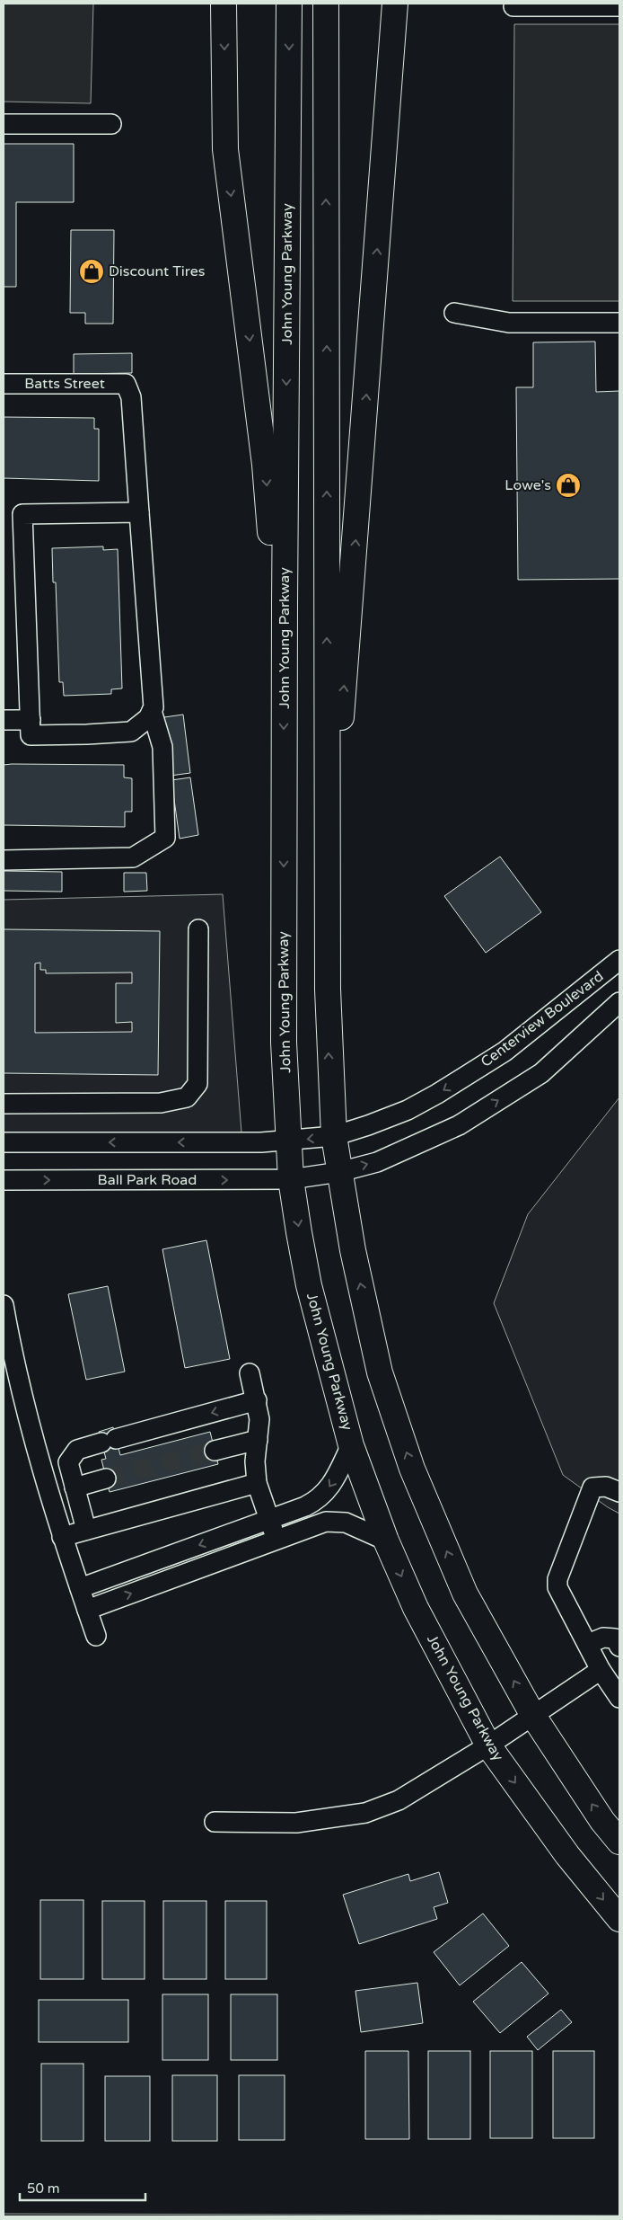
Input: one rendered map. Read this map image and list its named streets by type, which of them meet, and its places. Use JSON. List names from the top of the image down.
{
  "streets": {
    "highway": ["John Young Parkway"],
    "street": ["Batts Street", "Centerview Boulevard", "Ball Park Road"]
  },
  "crossings": [
    ["John Young Parkway", "Centerview Boulevard"],
    ["John Young Parkway", "Ball Park Road"]
  ],
  "places": {
    "shop": ["Discount Tires", "Lowe's"]
  },
  "scale_bar": "50 m"
}
